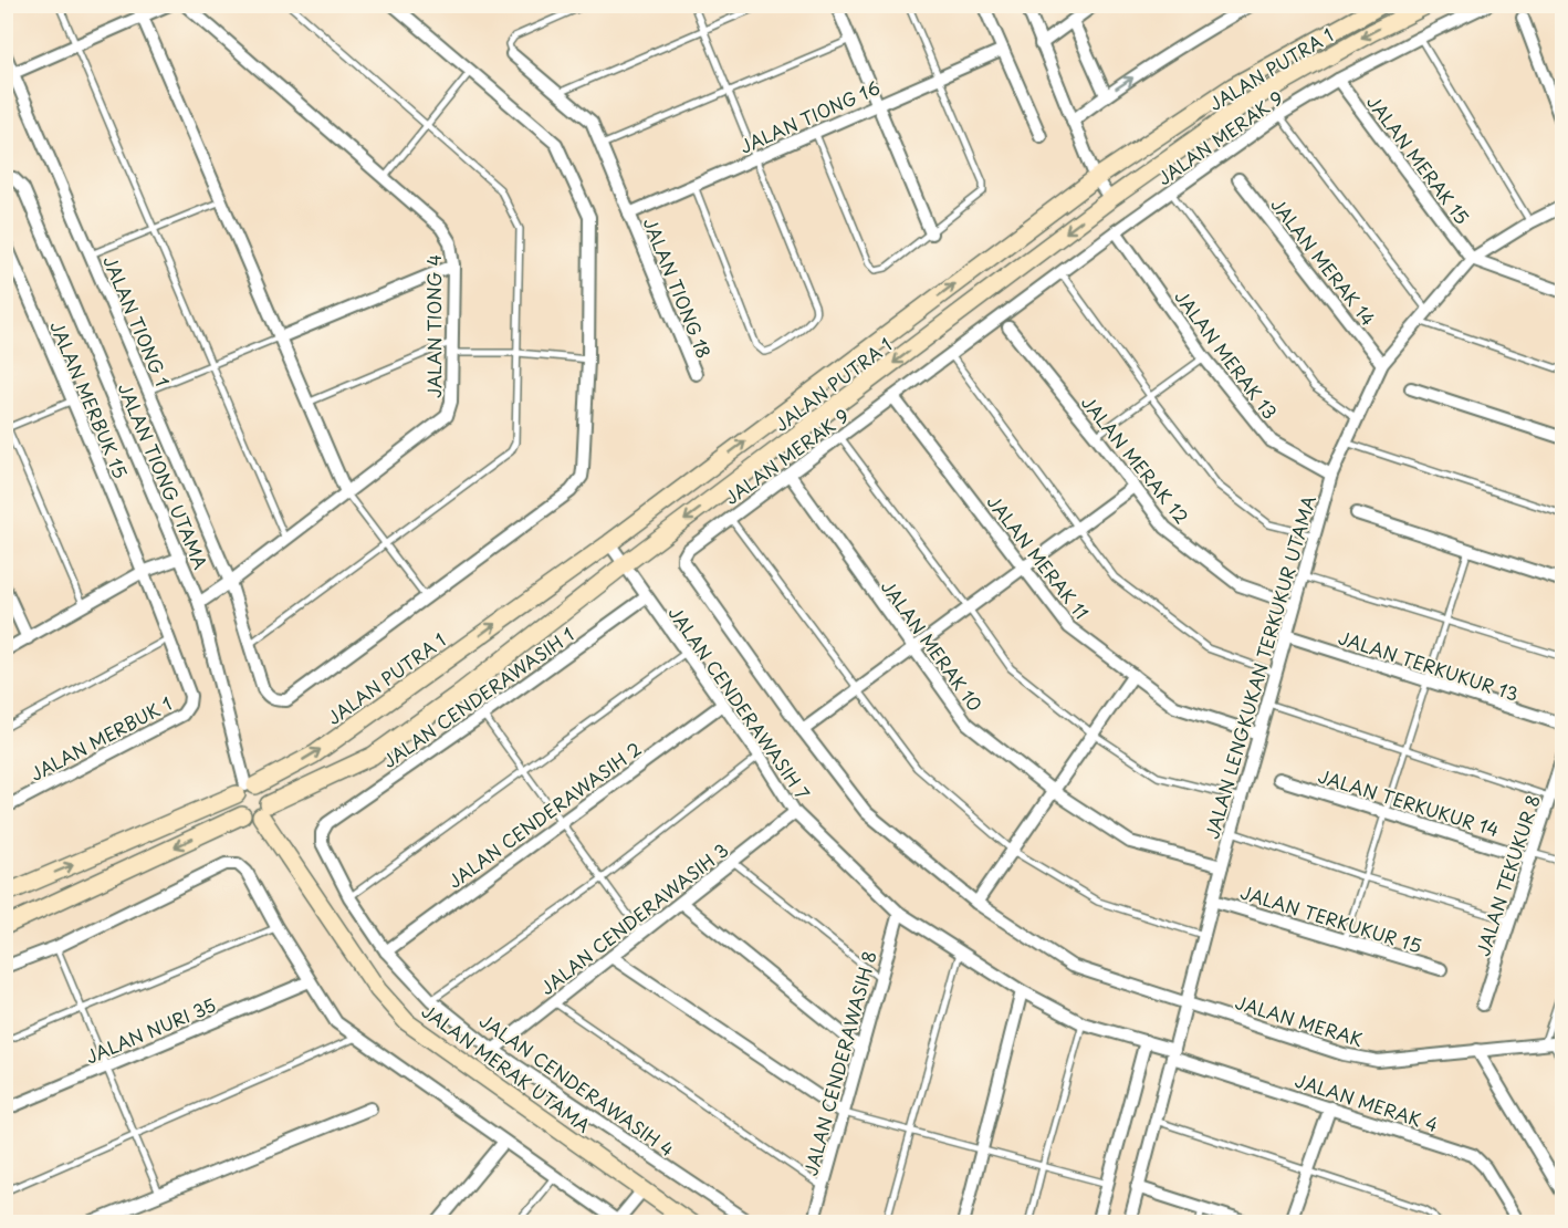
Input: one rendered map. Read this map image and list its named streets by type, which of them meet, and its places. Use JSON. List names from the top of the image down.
{
  "streets": {
    "main road": ["JALAN PUTRA 1", "JALAN MERAK UTAMA"],
    "street": [
      "JALAN TIONG 16",
      "JALAN MERAK 9",
      "JALAN MERAK 15",
      "JALAN MERAK 14",
      "JALAN TIONG 18",
      "JALAN TIONG 1",
      "JALAN TIONG 4",
      "JALAN MERAK 13",
      "JALAN MERBUK 15",
      "JALAN MERAK 12",
      "JALAN TIONG UTAMA",
      "JALAN MERAK 11",
      "JALAN MERAK 10",
      "JALAN TERKUKUR 13",
      "JALAN LENGKUKAN TERKUKUR UTAMA",
      "JALAN CENDERAWASIH 1",
      "JALAN CENDERAWASIH 7",
      "JALAN MERBUK 1",
      "JALAN TERKUKUR 14",
      "JALAN CENDERAWASIH 2",
      "JALAN TEKUKUR 8",
      "JALAN CENDERAWASIH 3",
      "JALAN TERKUKUR 15",
      "JALAN MERAK",
      "JALAN NURI 35",
      "JALAN CENDERAWASIH 8",
      "JALAN CENDERAWASIH 4",
      "JALAN MERAK 4"
    ]
  },
  "crossings": [
    ["JALAN PUTRA 1", "JALAN TIONG UTAMA"],
    ["JALAN PUTRA 1", "JALAN CENDERAWASIH 7"],
    ["JALAN PUTRA 1", "JALAN MERAK UTAMA"],
    ["JALAN TIONG 16", "JALAN TIONG 18"],
    ["JALAN MERAK 9", "JALAN MERAK 15"],
    ["JALAN MERAK 9", "JALAN MERAK 13"],
    ["JALAN MERAK 9", "JALAN MERAK 11"],
    ["JALAN MERAK 9", "JALAN MERAK 10"],
    ["JALAN MERAK 9", "JALAN LENGKUKAN TERKUKUR UTAMA"],
    ["JALAN MERAK 9", "JALAN MERAK"],
    ["JALAN MERAK 15", "JALAN LENGKUKAN TERKUKUR UTAMA"],
    ["JALAN MERAK 14", "JALAN LENGKUKAN TERKUKUR UTAMA"],
    ["JALAN TIONG 1", "JALAN TIONG 4"],
    ["JALAN TIONG 4", "JALAN TIONG UTAMA"],
    ["JALAN MERAK 13", "JALAN LENGKUKAN TERKUKUR UTAMA"],
    ["JALAN MERBUK 15", "JALAN MERBUK 1"],
    ["JALAN MERAK 12", "JALAN LENGKUKAN TERKUKUR UTAMA"],
    ["JALAN TIONG UTAMA", "JALAN MERAK UTAMA"],
    ["JALAN MERAK 11", "JALAN LENGKUKAN TERKUKUR UTAMA"],
    ["JALAN MERAK 10", "JALAN LENGKUKAN TERKUKUR UTAMA"],
    ["JALAN TERKUKUR 13", "JALAN LENGKUKAN TERKUKUR UTAMA"],
    ["JALAN LENGKUKAN TERKUKUR UTAMA", "JALAN CENDERAWASIH 7"],
    ["JALAN LENGKUKAN TERKUKUR UTAMA", "JALAN TERKUKUR 15"],
    ["JALAN LENGKUKAN TERKUKUR UTAMA", "JALAN MERAK"],
    ["JALAN LENGKUKAN TERKUKUR UTAMA", "JALAN MERAK 4"],
    ["JALAN CENDERAWASIH 1", "JALAN CENDERAWASIH 7"],
    ["JALAN CENDERAWASIH 1", "JALAN CENDERAWASIH 4"],
    ["JALAN CENDERAWASIH 7", "JALAN CENDERAWASIH 2"],
    ["JALAN CENDERAWASIH 7", "JALAN CENDERAWASIH 3"],
    ["JALAN CENDERAWASIH 7", "JALAN CENDERAWASIH 8"],
    ["JALAN CENDERAWASIH 7", "JALAN MERAK 4"],
    ["JALAN TERKUKUR 14", "JALAN TEKUKUR 8"],
    ["JALAN CENDERAWASIH 2", "JALAN CENDERAWASIH 4"],
    ["JALAN CENDERAWASIH 3", "JALAN CENDERAWASIH 4"]
  ]
}
